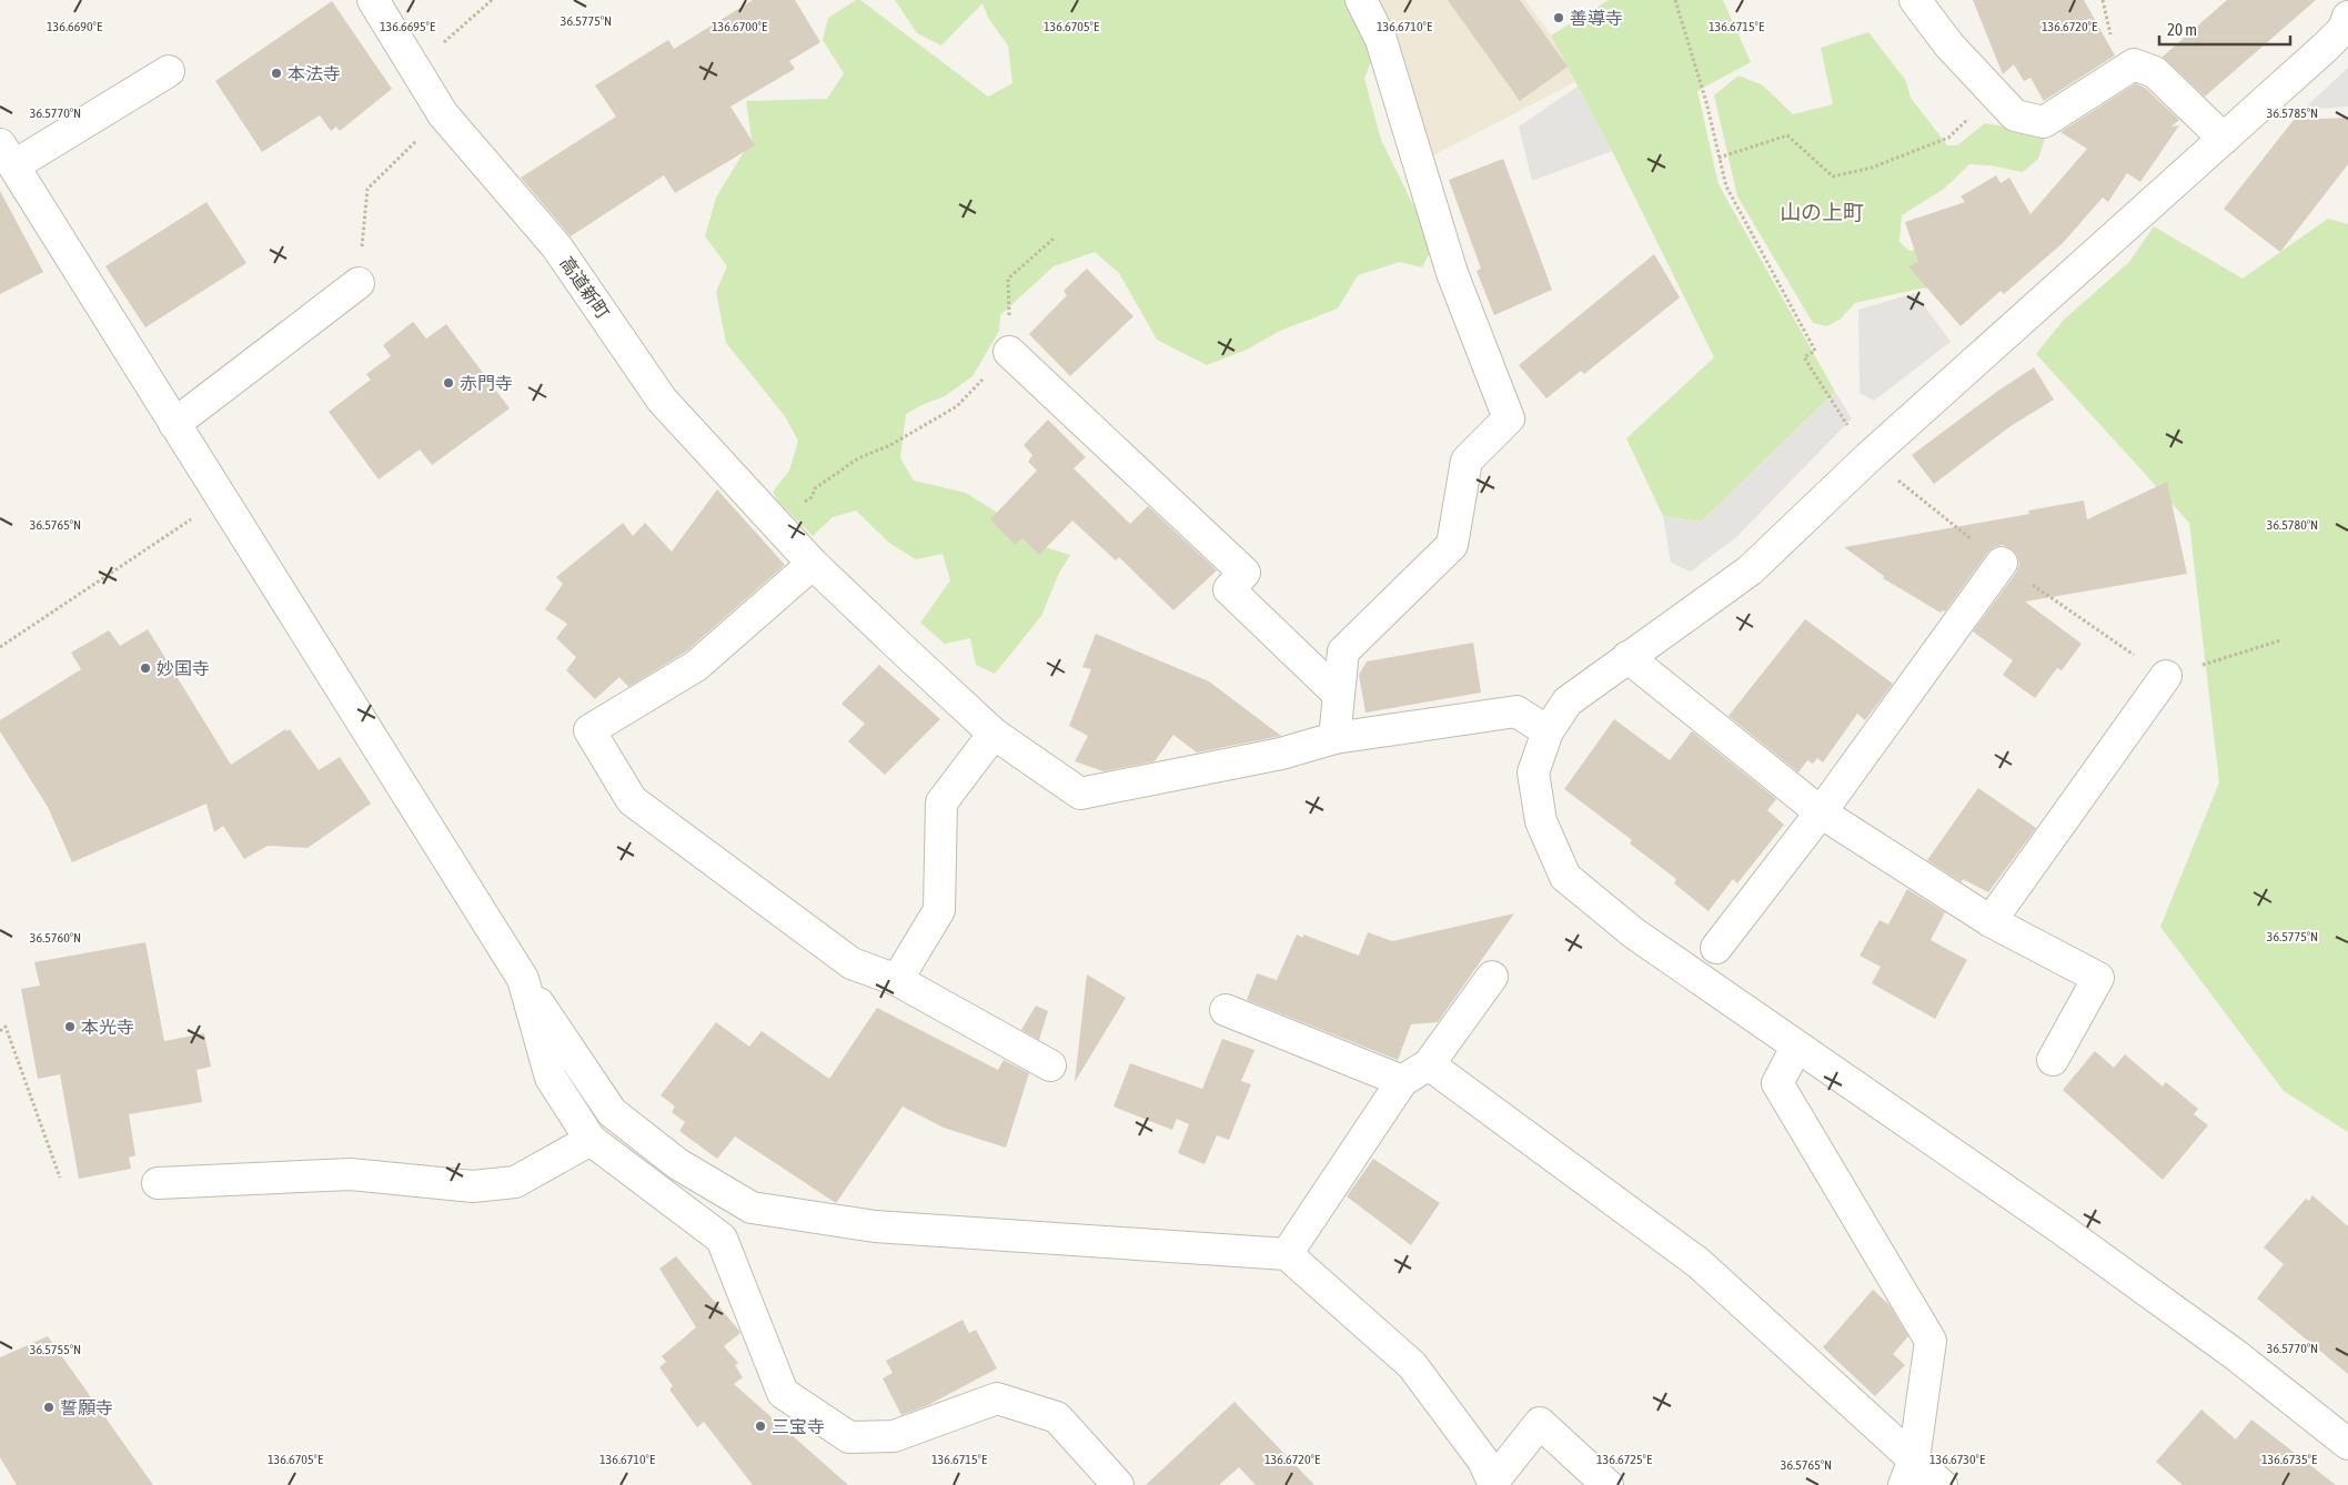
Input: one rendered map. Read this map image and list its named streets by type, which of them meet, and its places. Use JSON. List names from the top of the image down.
{
  "streets": {
    "street": ["高道新町"]
  },
  "districts": ["山の上町"],
  "places": [
    "善導寺",
    "本法寺",
    "赤門寺",
    "妙国寺",
    "本光寺",
    "誓願寺",
    "三宝寺"
  ],
  "scale_bar": "20 m",
  "coordinates": [
    "36.5775°N",
    "136.6690°E",
    "136.6695°E",
    "136.6700°E",
    "136.6705°E",
    "136.6710°E",
    "136.6715°E",
    "136.6720°E",
    "36.5785°N",
    "36.5770°N",
    "36.5780°N",
    "36.5765°N",
    "36.5760°N",
    "36.5755°N",
    "136.6725°E",
    "136.6730°E",
    "136.6735°E"
  ]
}
